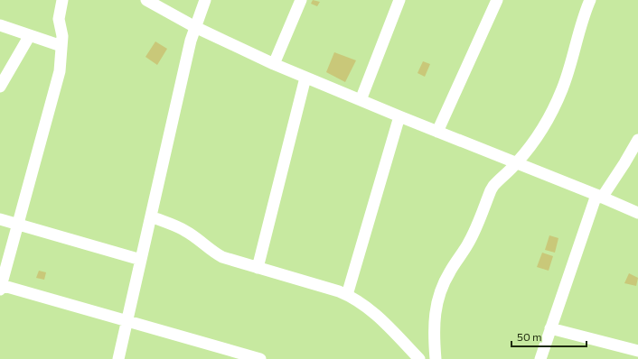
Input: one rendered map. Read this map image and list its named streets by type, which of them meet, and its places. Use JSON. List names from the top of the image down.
{
  "scale_bar": "50 m"
}
